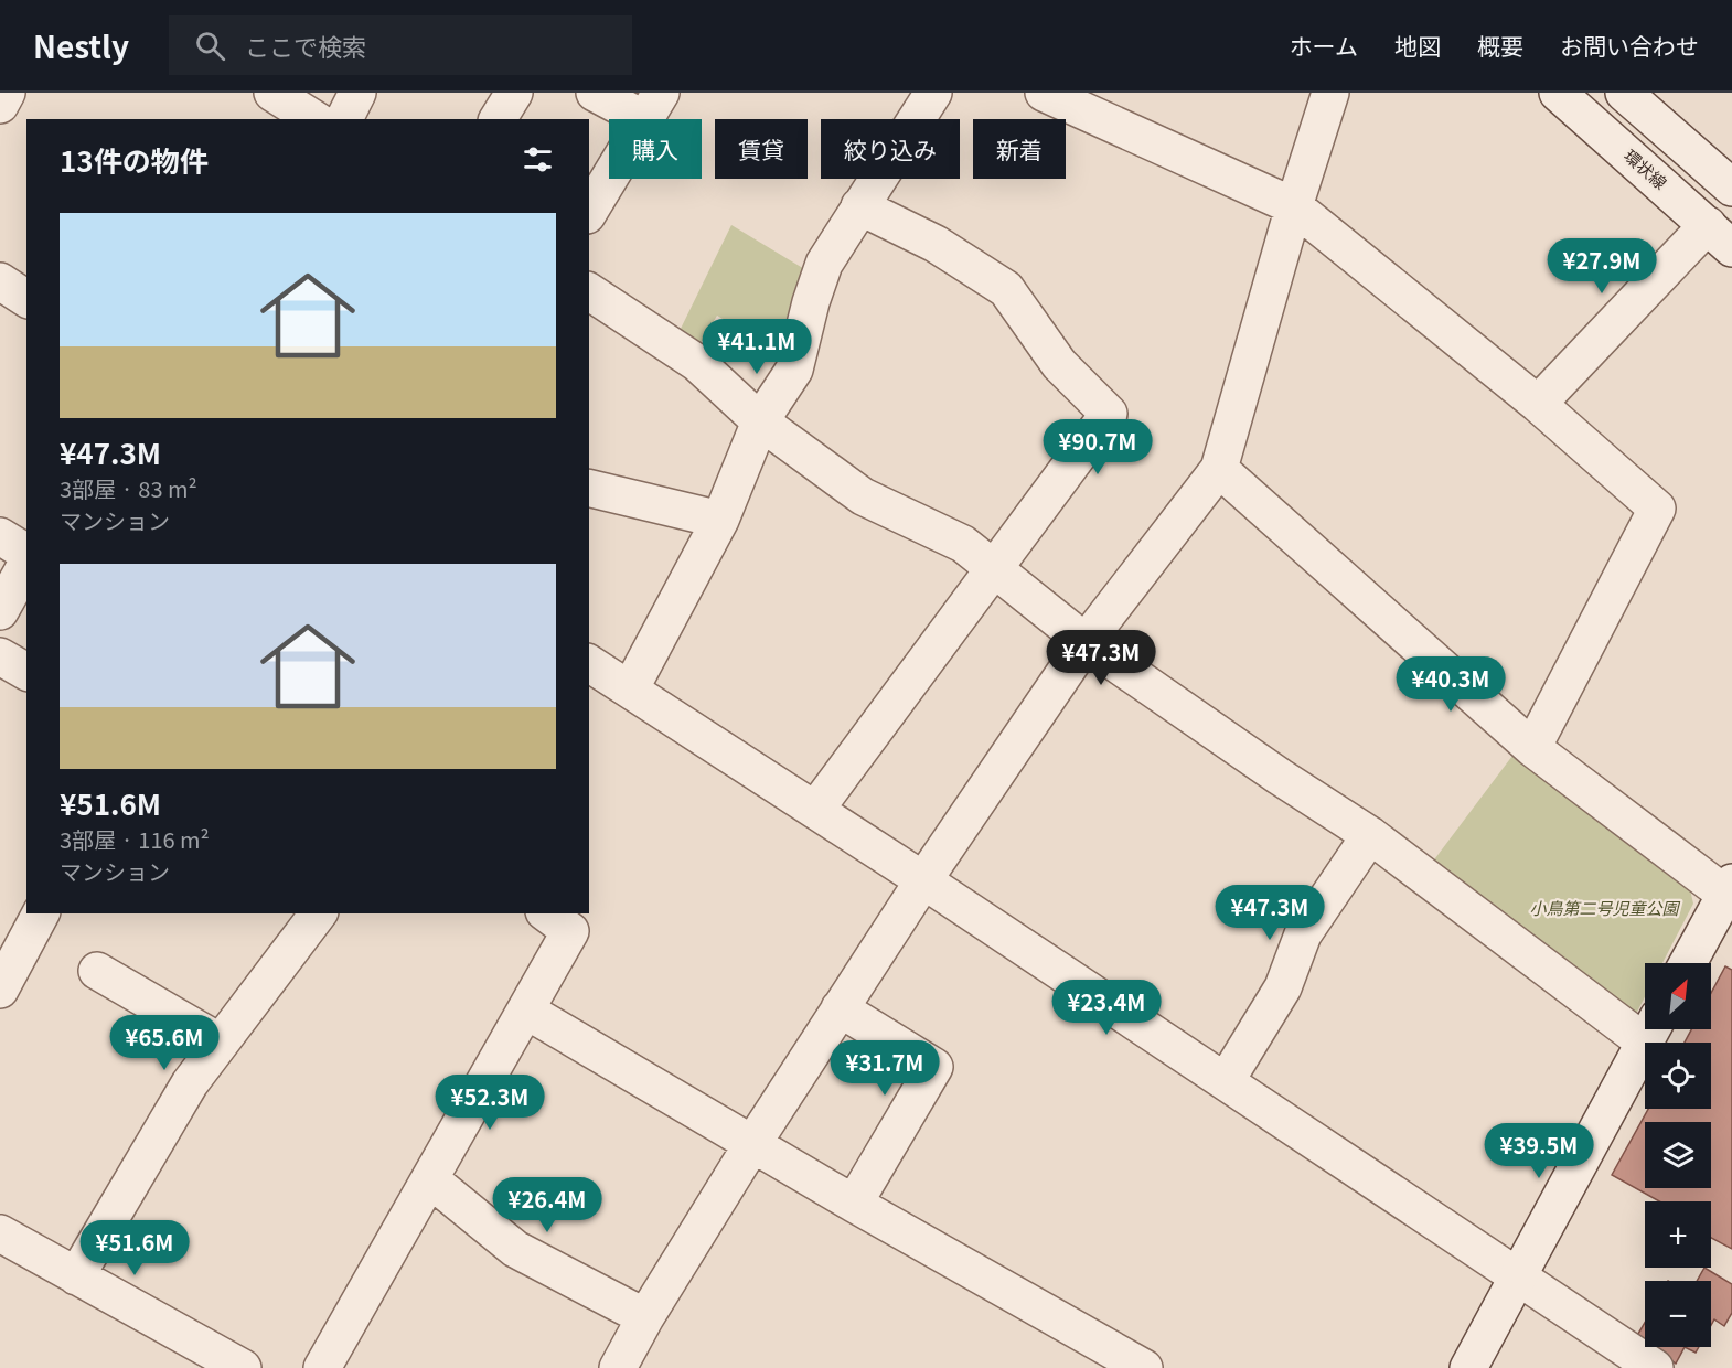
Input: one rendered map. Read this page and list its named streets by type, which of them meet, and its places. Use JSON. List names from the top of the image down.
{
  "streets": {
    "street": ["環状線"]
  },
  "parks": ["小鳥第二号児童公園"],
  "north": "top right",
  "page": {
    "header": "Nestly",
    "search": "ここで検索",
    "nav": [
      "ホーム",
      "地図",
      "概要",
      "お問い合わせ"
    ],
    "chip": [
      "購入",
      "賃貸",
      "絞り込み",
      "新着"
    ],
    "heading": "13件の物件",
    "list": [
      {
        "name": "¥47.3M",
        "note": "3部屋 · 83 m² · マンション"
      },
      {
        "name": "¥51.6M",
        "note": "3部屋 · 116 m² · マンション"
      }
    ],
    "price": [
      "¥27.9M",
      "¥41.1M",
      "¥90.7M",
      "¥47.3M",
      "¥40.3M",
      "¥47.3M",
      "¥23.4M",
      "¥65.6M",
      "¥31.7M",
      "¥52.3M",
      "¥39.5M",
      "¥26.4M",
      "¥51.6M"
    ],
    "map_buttons": ["+", "−"]
  }
}
